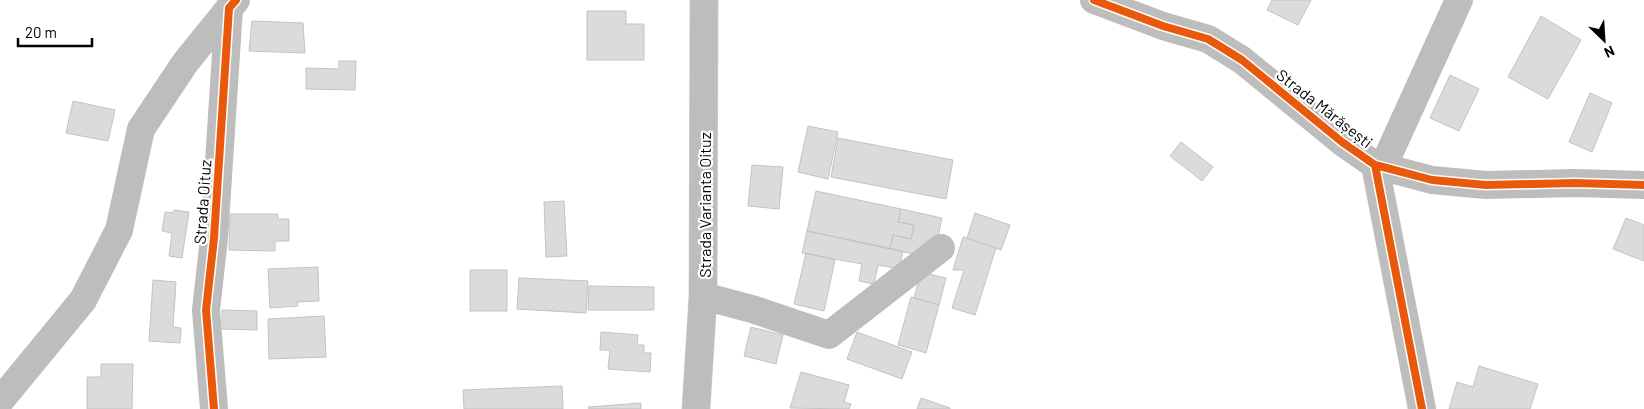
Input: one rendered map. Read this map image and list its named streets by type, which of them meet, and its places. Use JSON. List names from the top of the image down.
{
  "streets": {
    "street": ["Strada Mărășești", "Strada Oituz", "Strada Varianta Oituz"]
  },
  "scale_bar": "20 m",
  "north": "bottom right"
}
